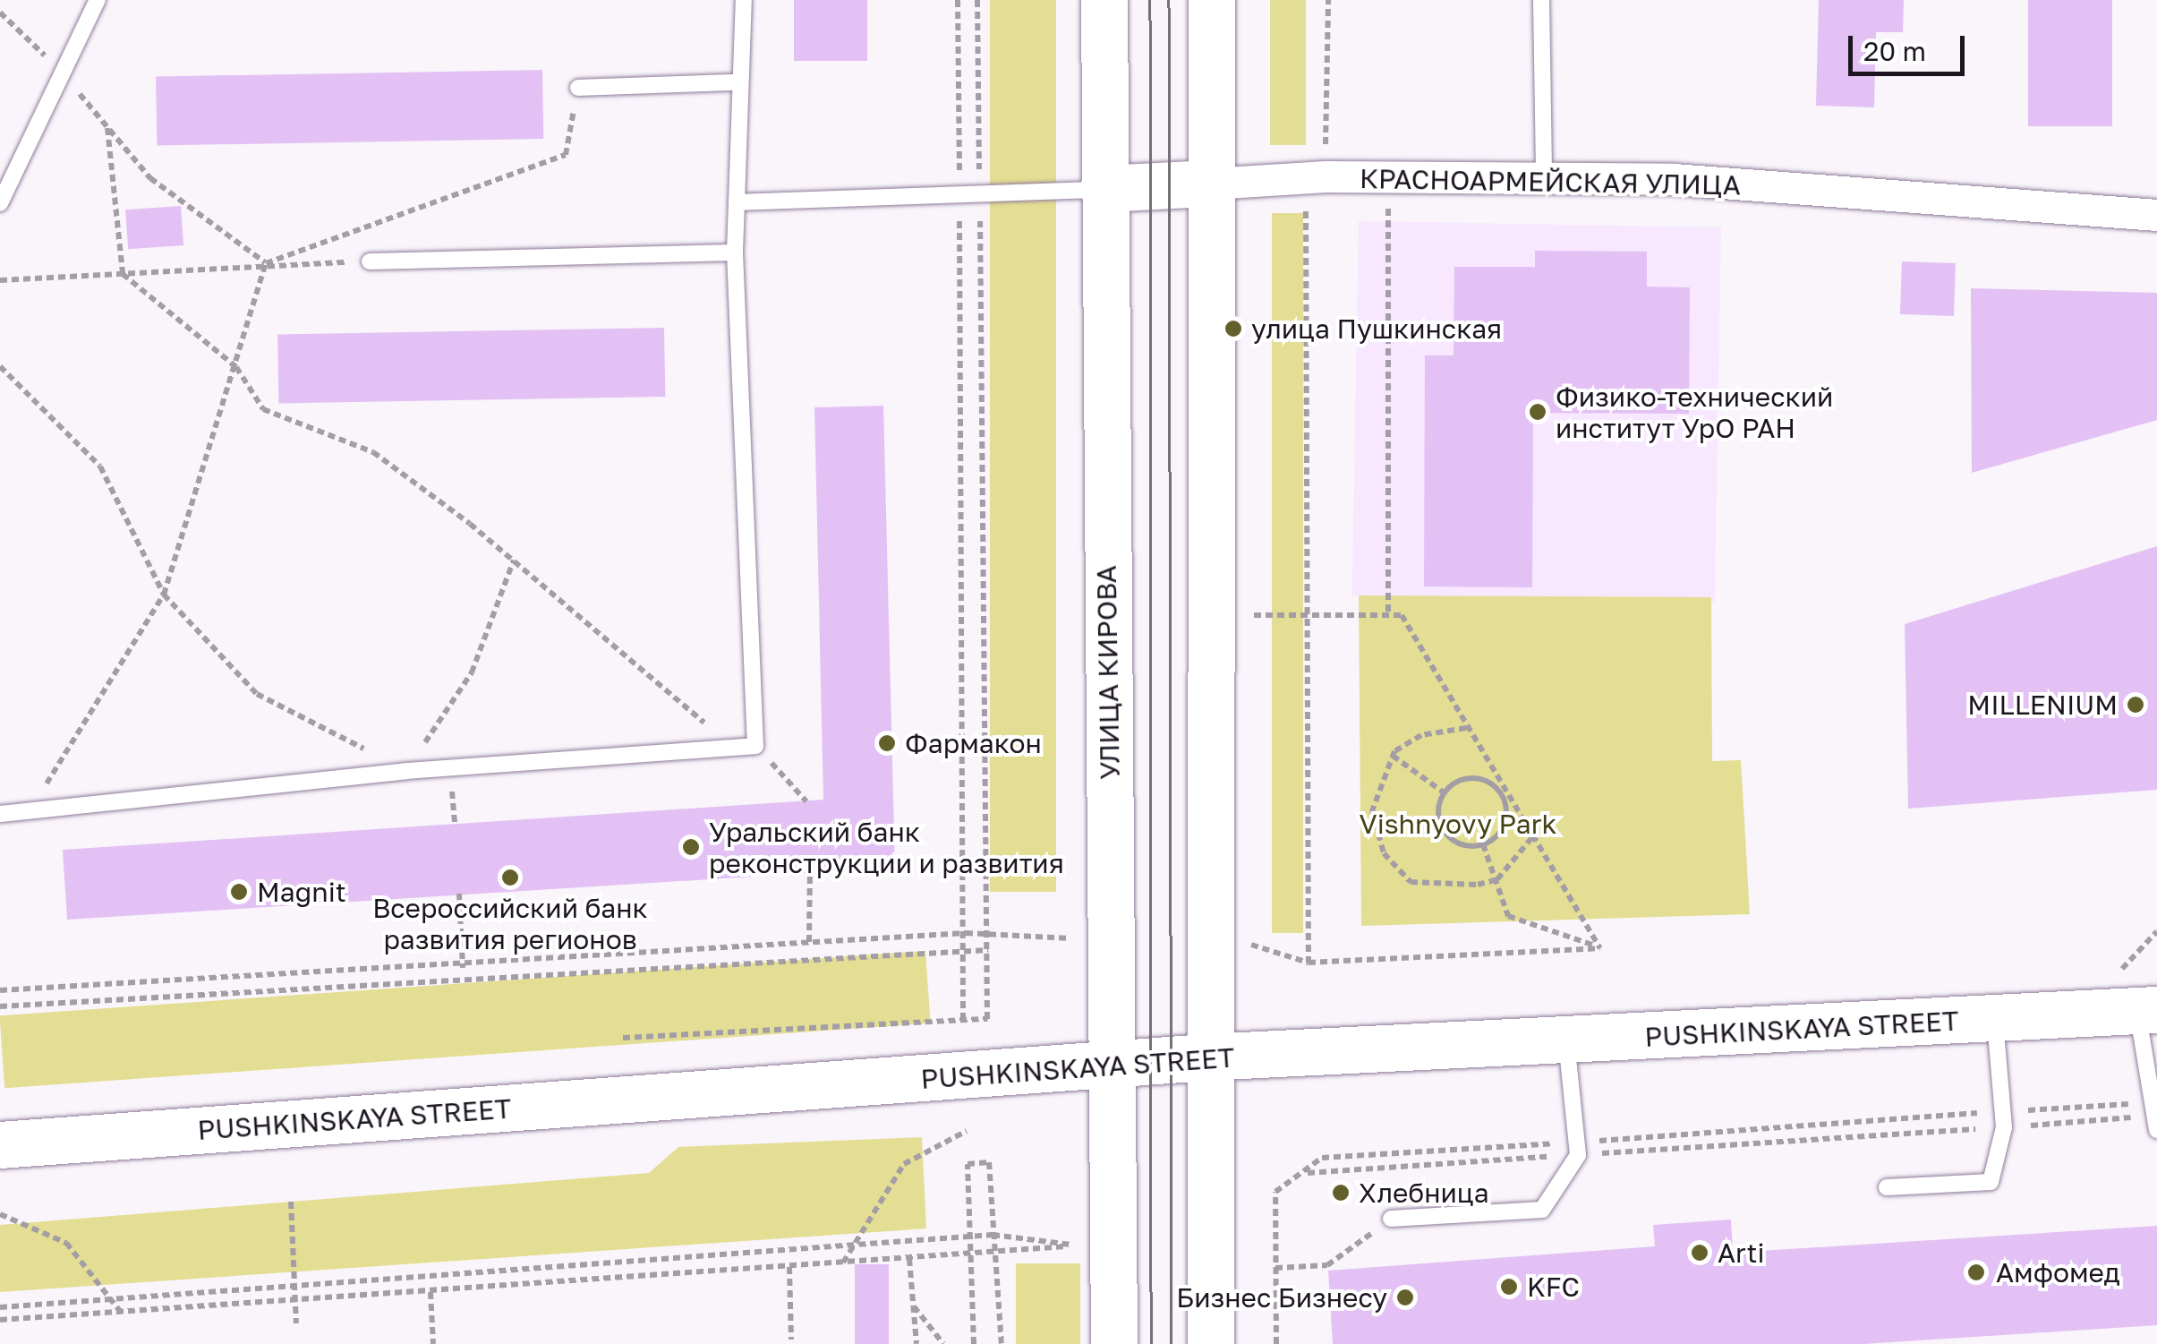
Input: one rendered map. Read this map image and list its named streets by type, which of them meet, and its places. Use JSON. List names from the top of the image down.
{
  "streets": {
    "main road": ["УЛИЦА КИРОВА", "PUSHKINSKAYA STREET"],
    "street": ["КРАСНОАРМЕЙСКАЯ УЛИЦА"]
  },
  "crossings": [
    ["УЛИЦА КИРОВА", "PUSHKINSKAYA STREET"]
  ],
  "parks": ["Vishnyovy Park"],
  "places": [
    "улица Пушкинская",
    "Физико-технический институт УрО РАН",
    "MILLENIUM",
    "Фармакон",
    "Уральский банк реконструкции и развития",
    "Всероссийский банк развития регионов",
    "Magnit",
    "Хлебница",
    "Arti",
    "Амфомед",
    "KFC",
    "Бизнес Бизнесу"
  ],
  "scale_bar": "20 m"
}
